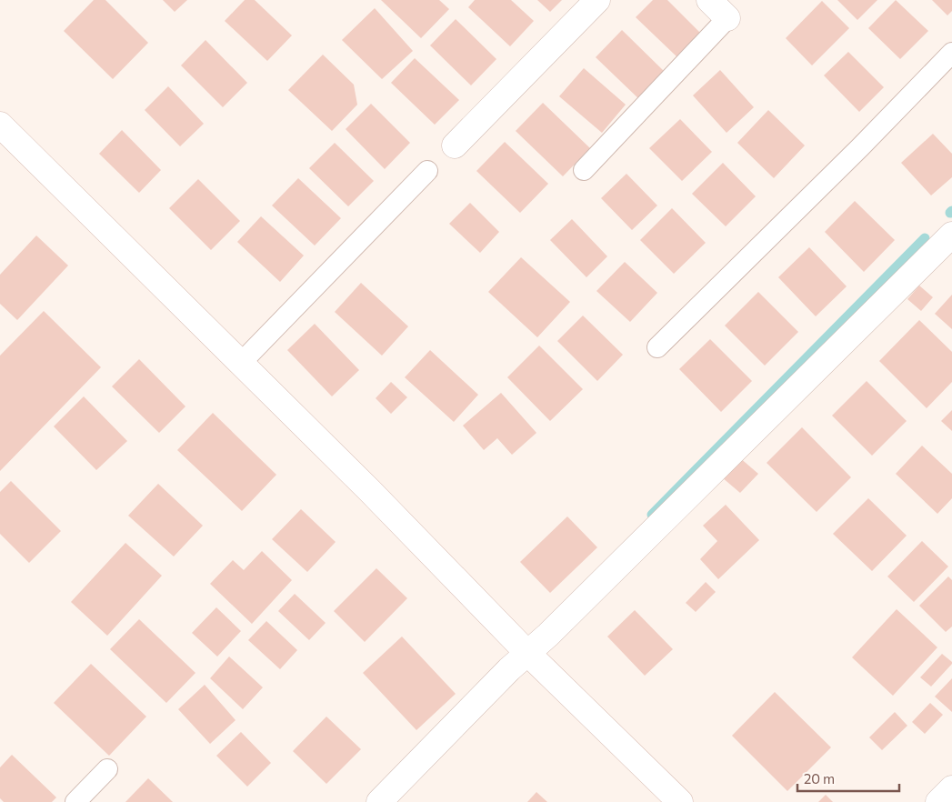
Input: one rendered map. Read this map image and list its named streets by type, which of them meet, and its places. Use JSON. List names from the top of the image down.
{
  "scale_bar": "20 m"
}
